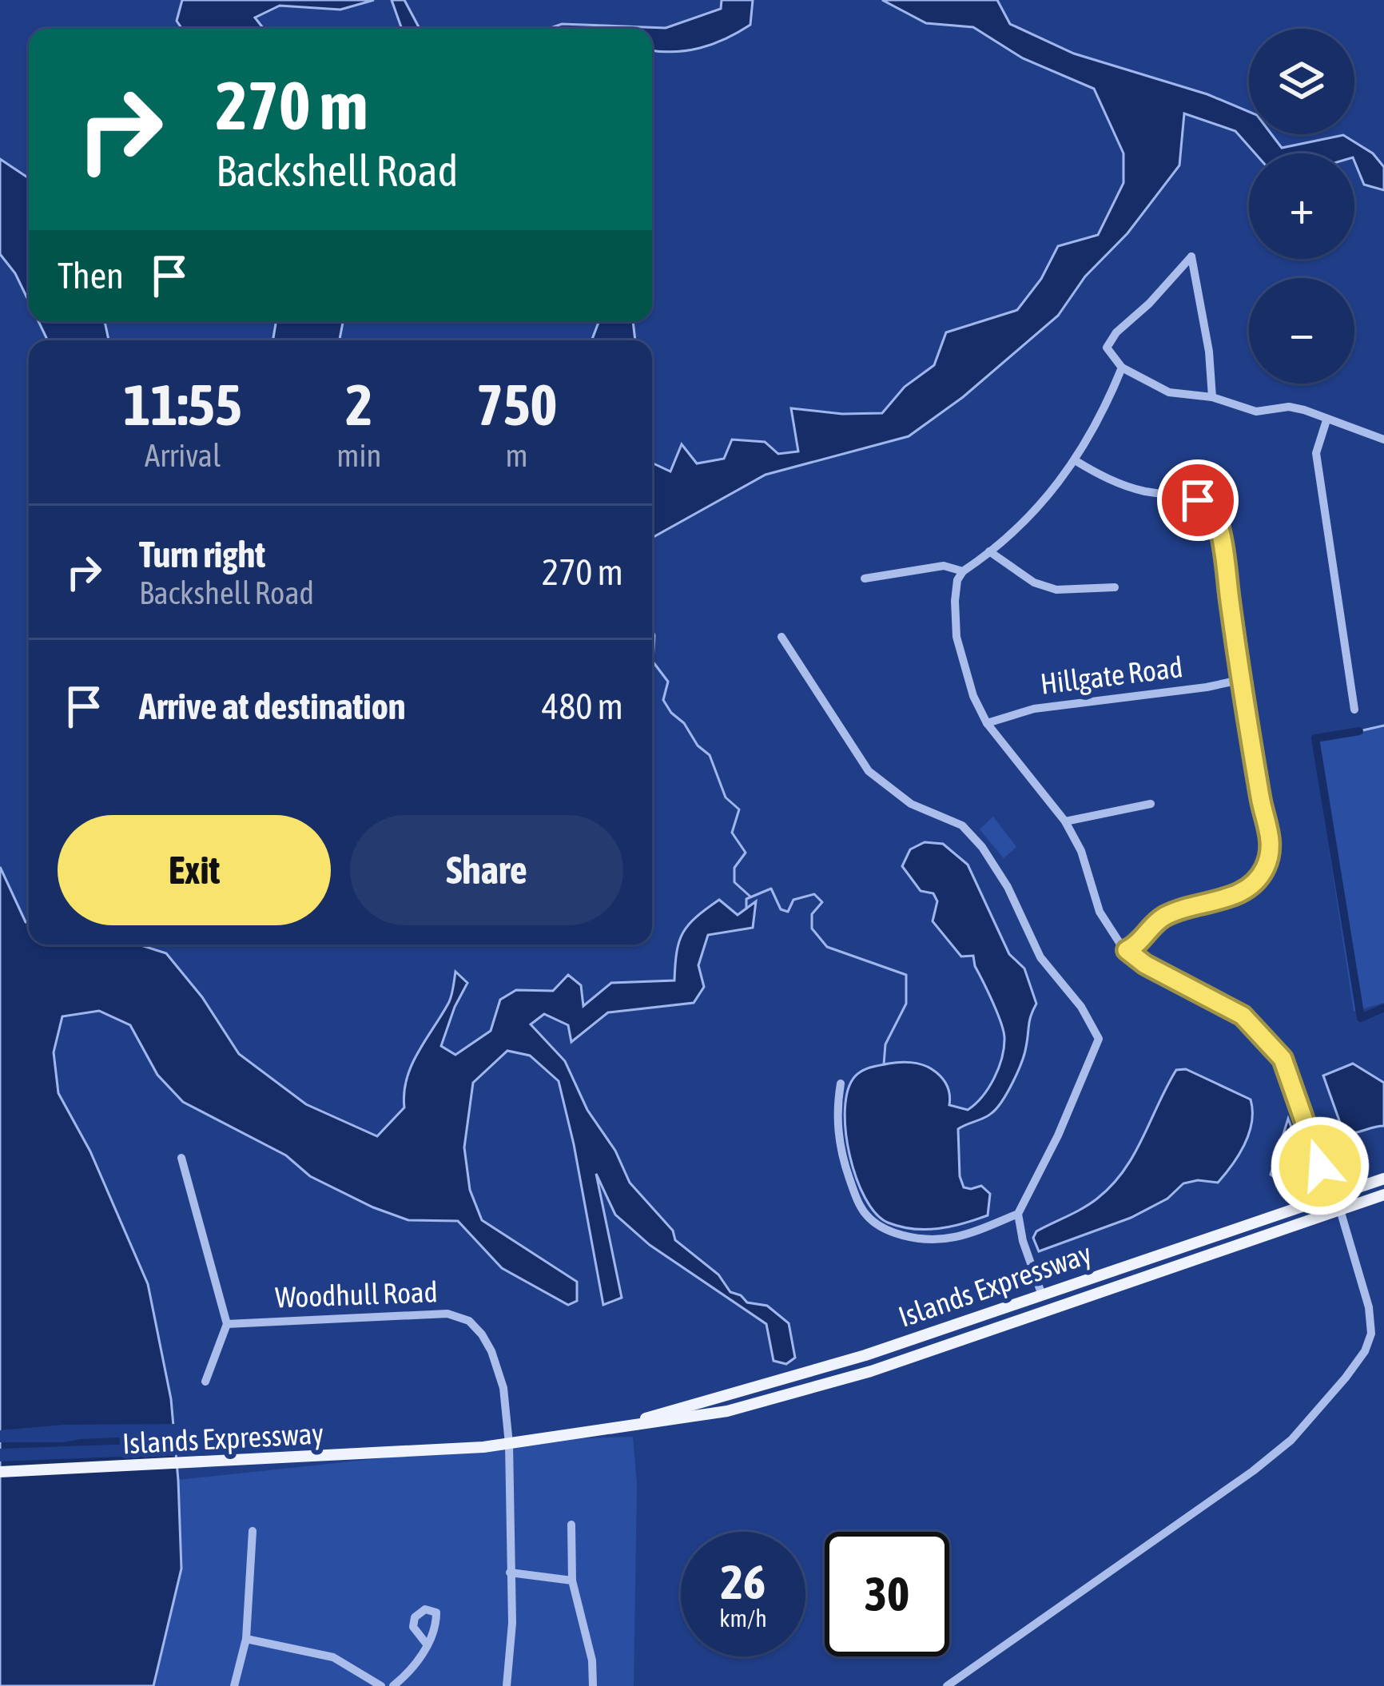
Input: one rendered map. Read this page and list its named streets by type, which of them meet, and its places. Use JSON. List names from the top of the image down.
{
  "streets": {
    "main road": ["Islands Expressway"],
    "street": ["Hillgate Road", "Woodhull Road"]
  },
  "crossings": [
    ["Islands Expressway", "Woodhull Road"]
  ],
  "page": {
    "map_buttons": ["+", "−"],
    "turn": ["270 m", "Backshell Road"],
    "then": "Then",
    "eta": [
      "11:55",
      "Arrival",
      "2",
      "min",
      "750",
      "m"
    ],
    "list": [
      {
        "name": "Turn right",
        "note": "Backshell Road",
        "value": "270 m"
      },
      {
        "name": "Arrive at destination",
        "value": "480 m"
      }
    ],
    "buttons": ["Exit", "Share"],
    "speed": "26 km/h",
    "limit": "30"
  }
}
